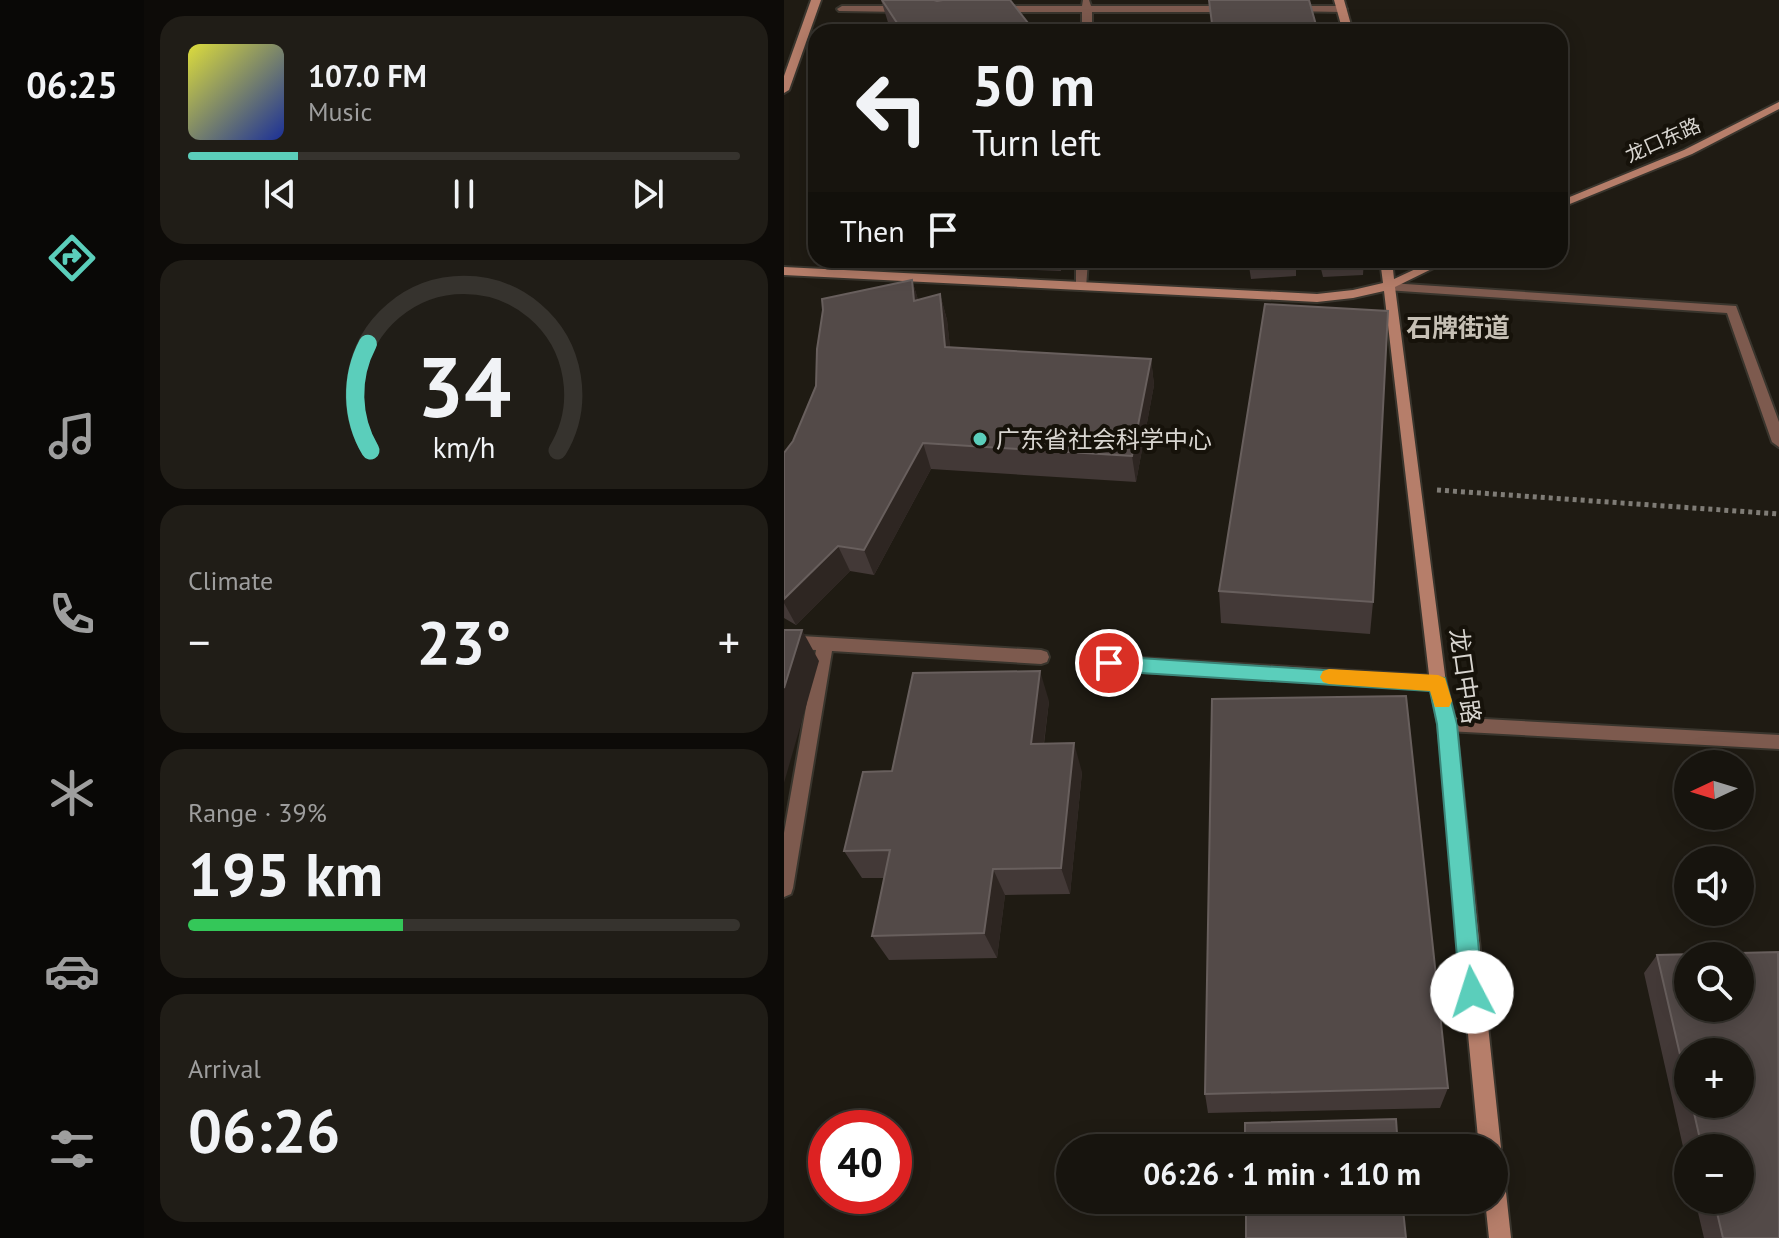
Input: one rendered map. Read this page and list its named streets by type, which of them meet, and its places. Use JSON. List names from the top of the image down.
{
  "streets": {
    "street": ["龙口东路", "龙口中路"]
  },
  "districts": ["石牌街道"],
  "places": ["广东省社会科学中心"],
  "north": "left",
  "page": {
    "tabs": "06:25",
    "turn": ["50 m", "Turn left"],
    "song": ["107.0 FM", "Music"],
    "then": "Then",
    "tile": [
      "Climate",
      ["Range · 39%", "195 km"],
      ["Arrival", "06:26"]
    ],
    "heat": ["−", "23°", "+"],
    "map_buttons": ["+", "−"],
    "limit": "40",
    "trip": "06:26 · 1 min · 110 m",
    "gauge": ["34", "km/h"]
  }
}
